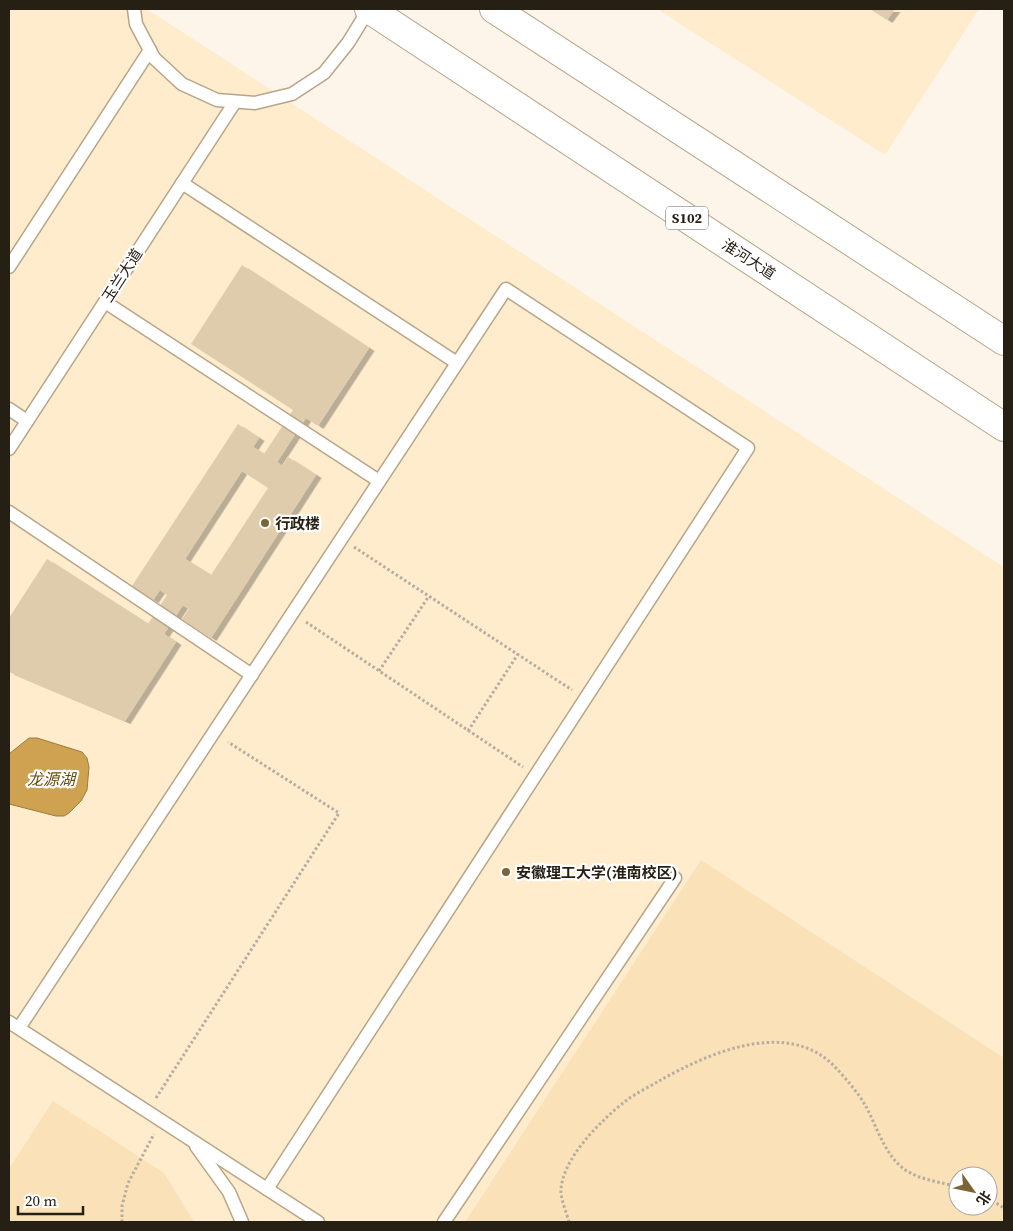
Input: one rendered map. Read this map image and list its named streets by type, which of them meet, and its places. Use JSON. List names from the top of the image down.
{
  "streets": {
    "main road": ["S102", "淮河大道"],
    "lane": ["玉兰大道"]
  },
  "water": ["龙源湖"],
  "places": ["行政楼", "安徽理工大学(淮南校区)"],
  "scale_bar": "20 m",
  "north": "bottom right"
}
